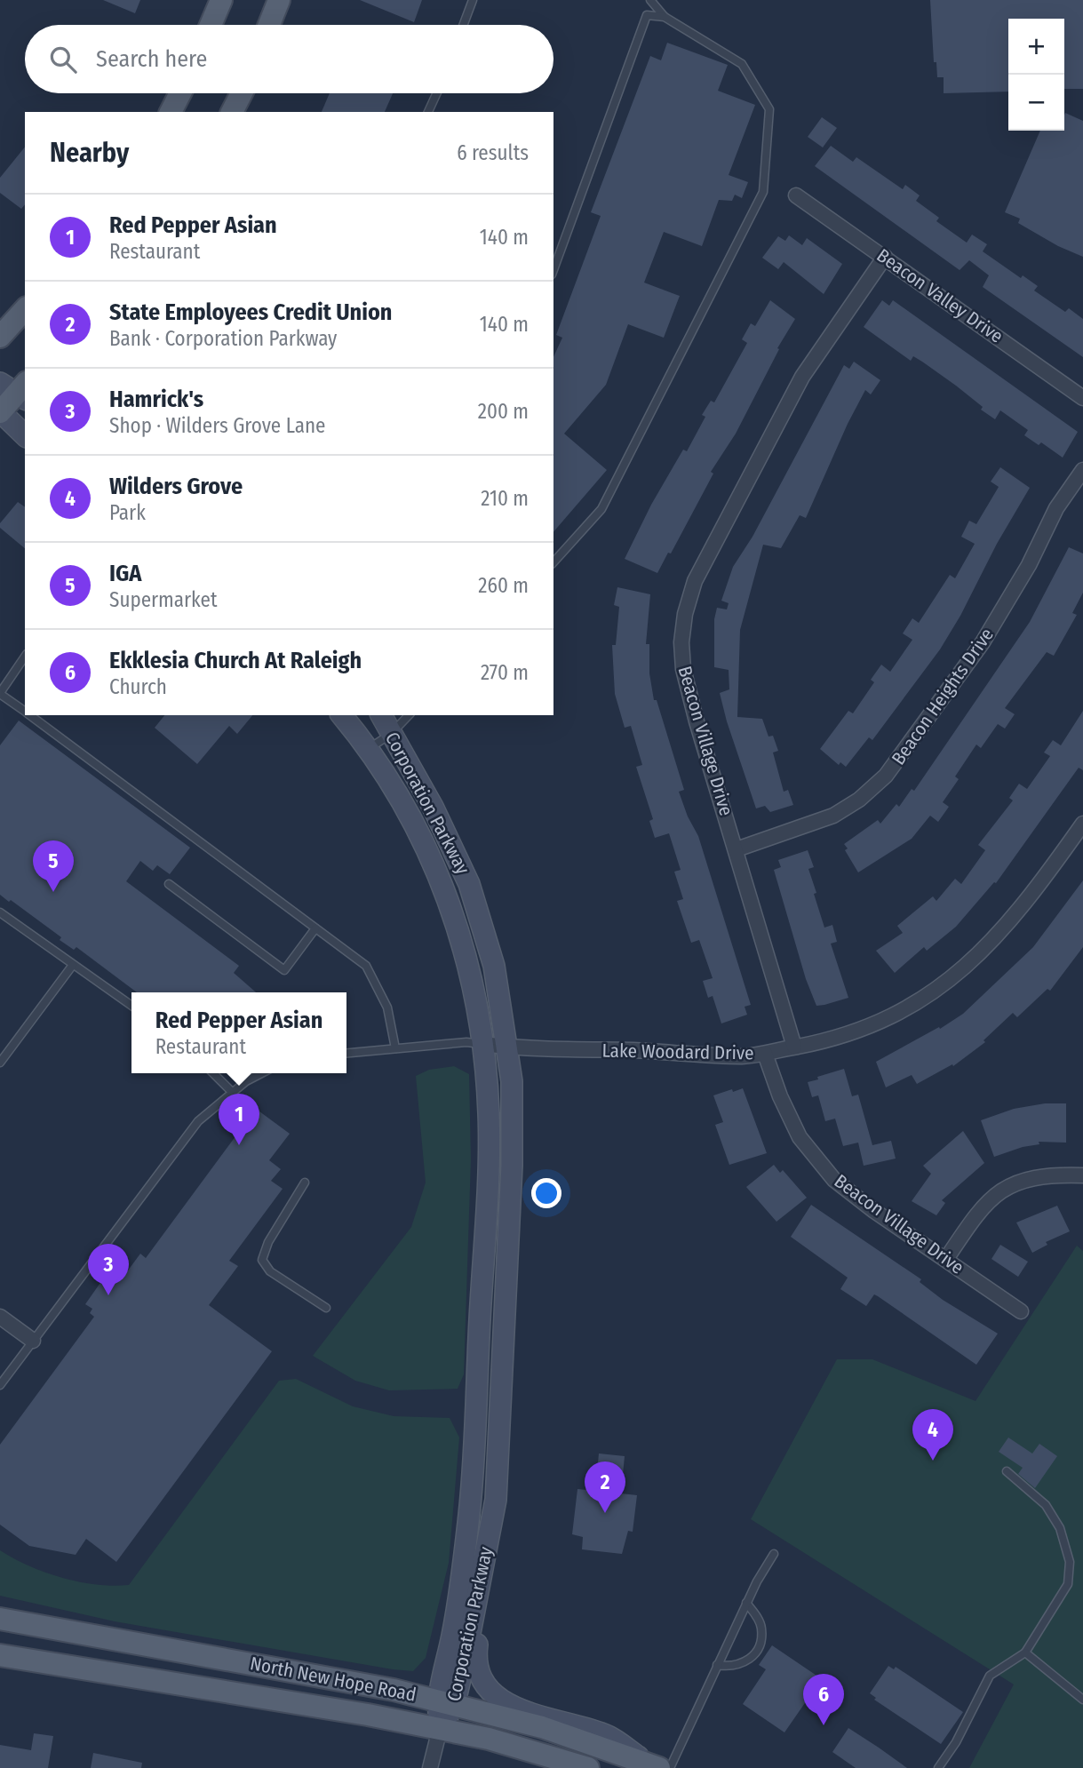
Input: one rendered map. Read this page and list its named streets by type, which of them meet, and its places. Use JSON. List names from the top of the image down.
{
  "streets": {
    "main road": ["Corporation Parkway", "North New Hope Road"],
    "street": [
      "Beacon Valley Drive",
      "Beacon Heights Drive",
      "Beacon Village Drive",
      "Lake Woodard Drive"
    ]
  },
  "crossings": [
    ["Beacon Valley Drive", "Beacon Village Drive"],
    ["Beacon Heights Drive", "Beacon Village Drive"],
    ["Beacon Village Drive", "Lake Woodard Drive"],
    ["Corporation Parkway", "Lake Woodard Drive"],
    ["Corporation Parkway", "North New Hope Road"]
  ],
  "page": {
    "map_buttons": ["+", "−"],
    "search": "Search here",
    "heading": ["Nearby", "6 results"],
    "list": [
      {
        "mark": "1",
        "name": "Red Pepper Asian",
        "note": "Restaurant",
        "value": "140 m"
      },
      {
        "mark": "2",
        "name": "State Employees Credit Union",
        "note": "Bank · Corporation Parkway",
        "value": "140 m"
      },
      {
        "mark": "3",
        "name": "Hamrick's",
        "note": "Shop · Wilders Grove Lane",
        "value": "200 m"
      },
      {
        "mark": "4",
        "name": "Wilders Grove",
        "note": "Park",
        "value": "210 m"
      },
      {
        "mark": "5",
        "name": "IGA",
        "note": "Supermarket",
        "value": "260 m"
      },
      {
        "mark": "6",
        "name": "Ekklesia Church At Raleigh",
        "note": "Church",
        "value": "270 m"
      }
    ],
    "pins": [
      "5",
      "1",
      "3",
      "4",
      "2",
      "6"
    ],
    "popup": ["Red Pepper Asian", "Restaurant"]
  }
}
